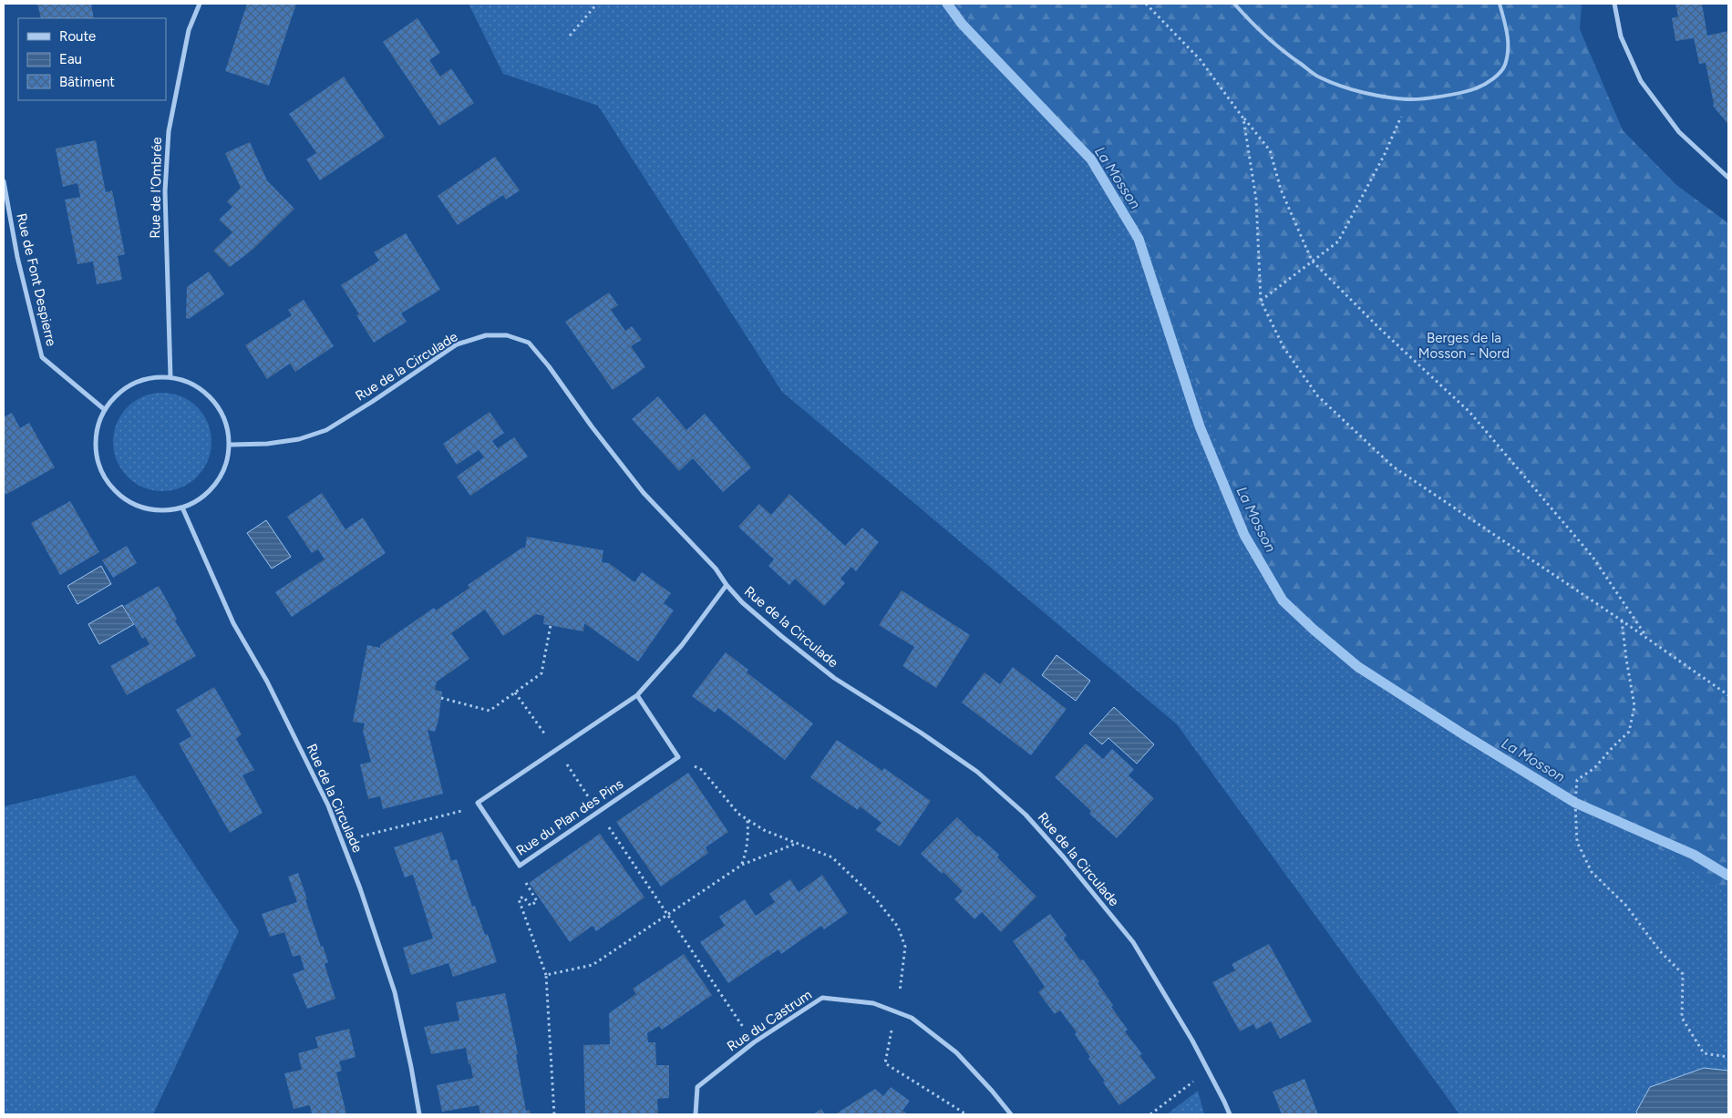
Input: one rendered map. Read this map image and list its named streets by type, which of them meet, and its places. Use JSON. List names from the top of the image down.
{
  "streets": {
    "street": [
      "Rue de l'Ombrée",
      "Rue de Font Despierre",
      "Rue de la Circulade",
      "Rue du Plan des Pins",
      "Rue du Castrum"
    ]
  },
  "crossings": [
    ["Rue de l'Ombrée", "Rue de Font Despierre"],
    ["Rue de l'Ombrée", "Rue de la Circulade"],
    ["Rue de Font Despierre", "Rue de la Circulade"]
  ],
  "water": ["La Mosson"],
  "parks": ["Berges de la Mosson - Nord"],
  "legend": ["Route", "Eau", "Bâtiment"]
}
